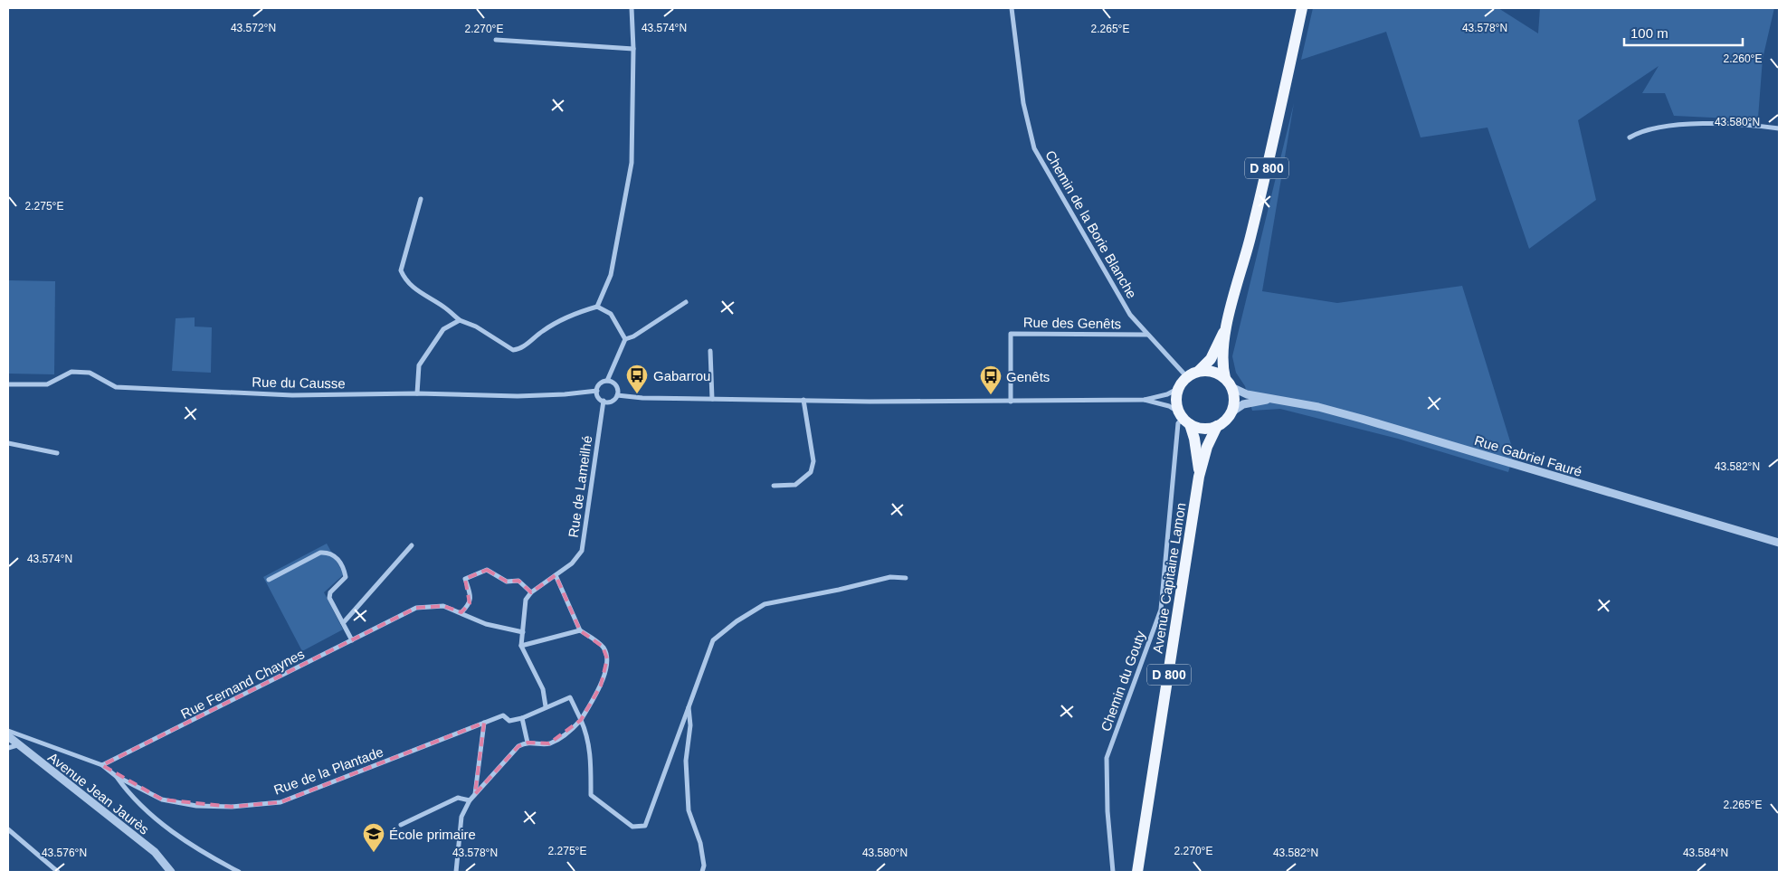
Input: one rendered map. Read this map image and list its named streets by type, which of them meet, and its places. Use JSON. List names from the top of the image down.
{
  "streets": {
    "main road": ["D 800", "Avenue Capitaine Lamon"],
    "street": [
      "Chemin de la Borie Blanche",
      "Rue des Genêts",
      "Rue du Causse",
      "Rue Gabriel Fauré",
      "Rue de Lameilhé",
      "Chemin du Gouty",
      "Rue Fernand Chaynes",
      "Rue de la Plantade",
      "Avenue Jean Jaurès"
    ]
  },
  "crossings": [
    ["D 800", "Chemin de la Borie Blanche"],
    ["D 800", "Rue Gabriel Fauré"],
    ["D 800", "Avenue Capitaine Lamon"],
    ["D 800", "Chemin du Gouty"],
    ["Chemin de la Borie Blanche", "Rue des Genêts"],
    ["Chemin de la Borie Blanche", "Rue Gabriel Fauré"],
    ["Chemin de la Borie Blanche", "Avenue Capitaine Lamon"],
    ["Chemin de la Borie Blanche", "Chemin du Gouty"],
    ["Rue du Causse", "Rue de Lameilhé"],
    ["Rue Gabriel Fauré", "Avenue Capitaine Lamon"],
    ["Rue Gabriel Fauré", "Chemin du Gouty"],
    ["Avenue Capitaine Lamon", "Chemin du Gouty"],
    ["Rue Fernand Chaynes", "Rue de la Plantade"]
  ],
  "places": {
    "bus stop": ["Gabarrou", "Genêts"],
    "school or university": ["École primaire"]
  },
  "scale_bar": "100 m",
  "coordinates": [
    "43.578°N",
    "43.572°N",
    "43.574°N",
    "2.270°E",
    "2.265°E",
    "2.260°E",
    "43.580°N",
    "2.275°E",
    "43.582°N",
    "43.576°N",
    "43.584°N"
  ]
}
